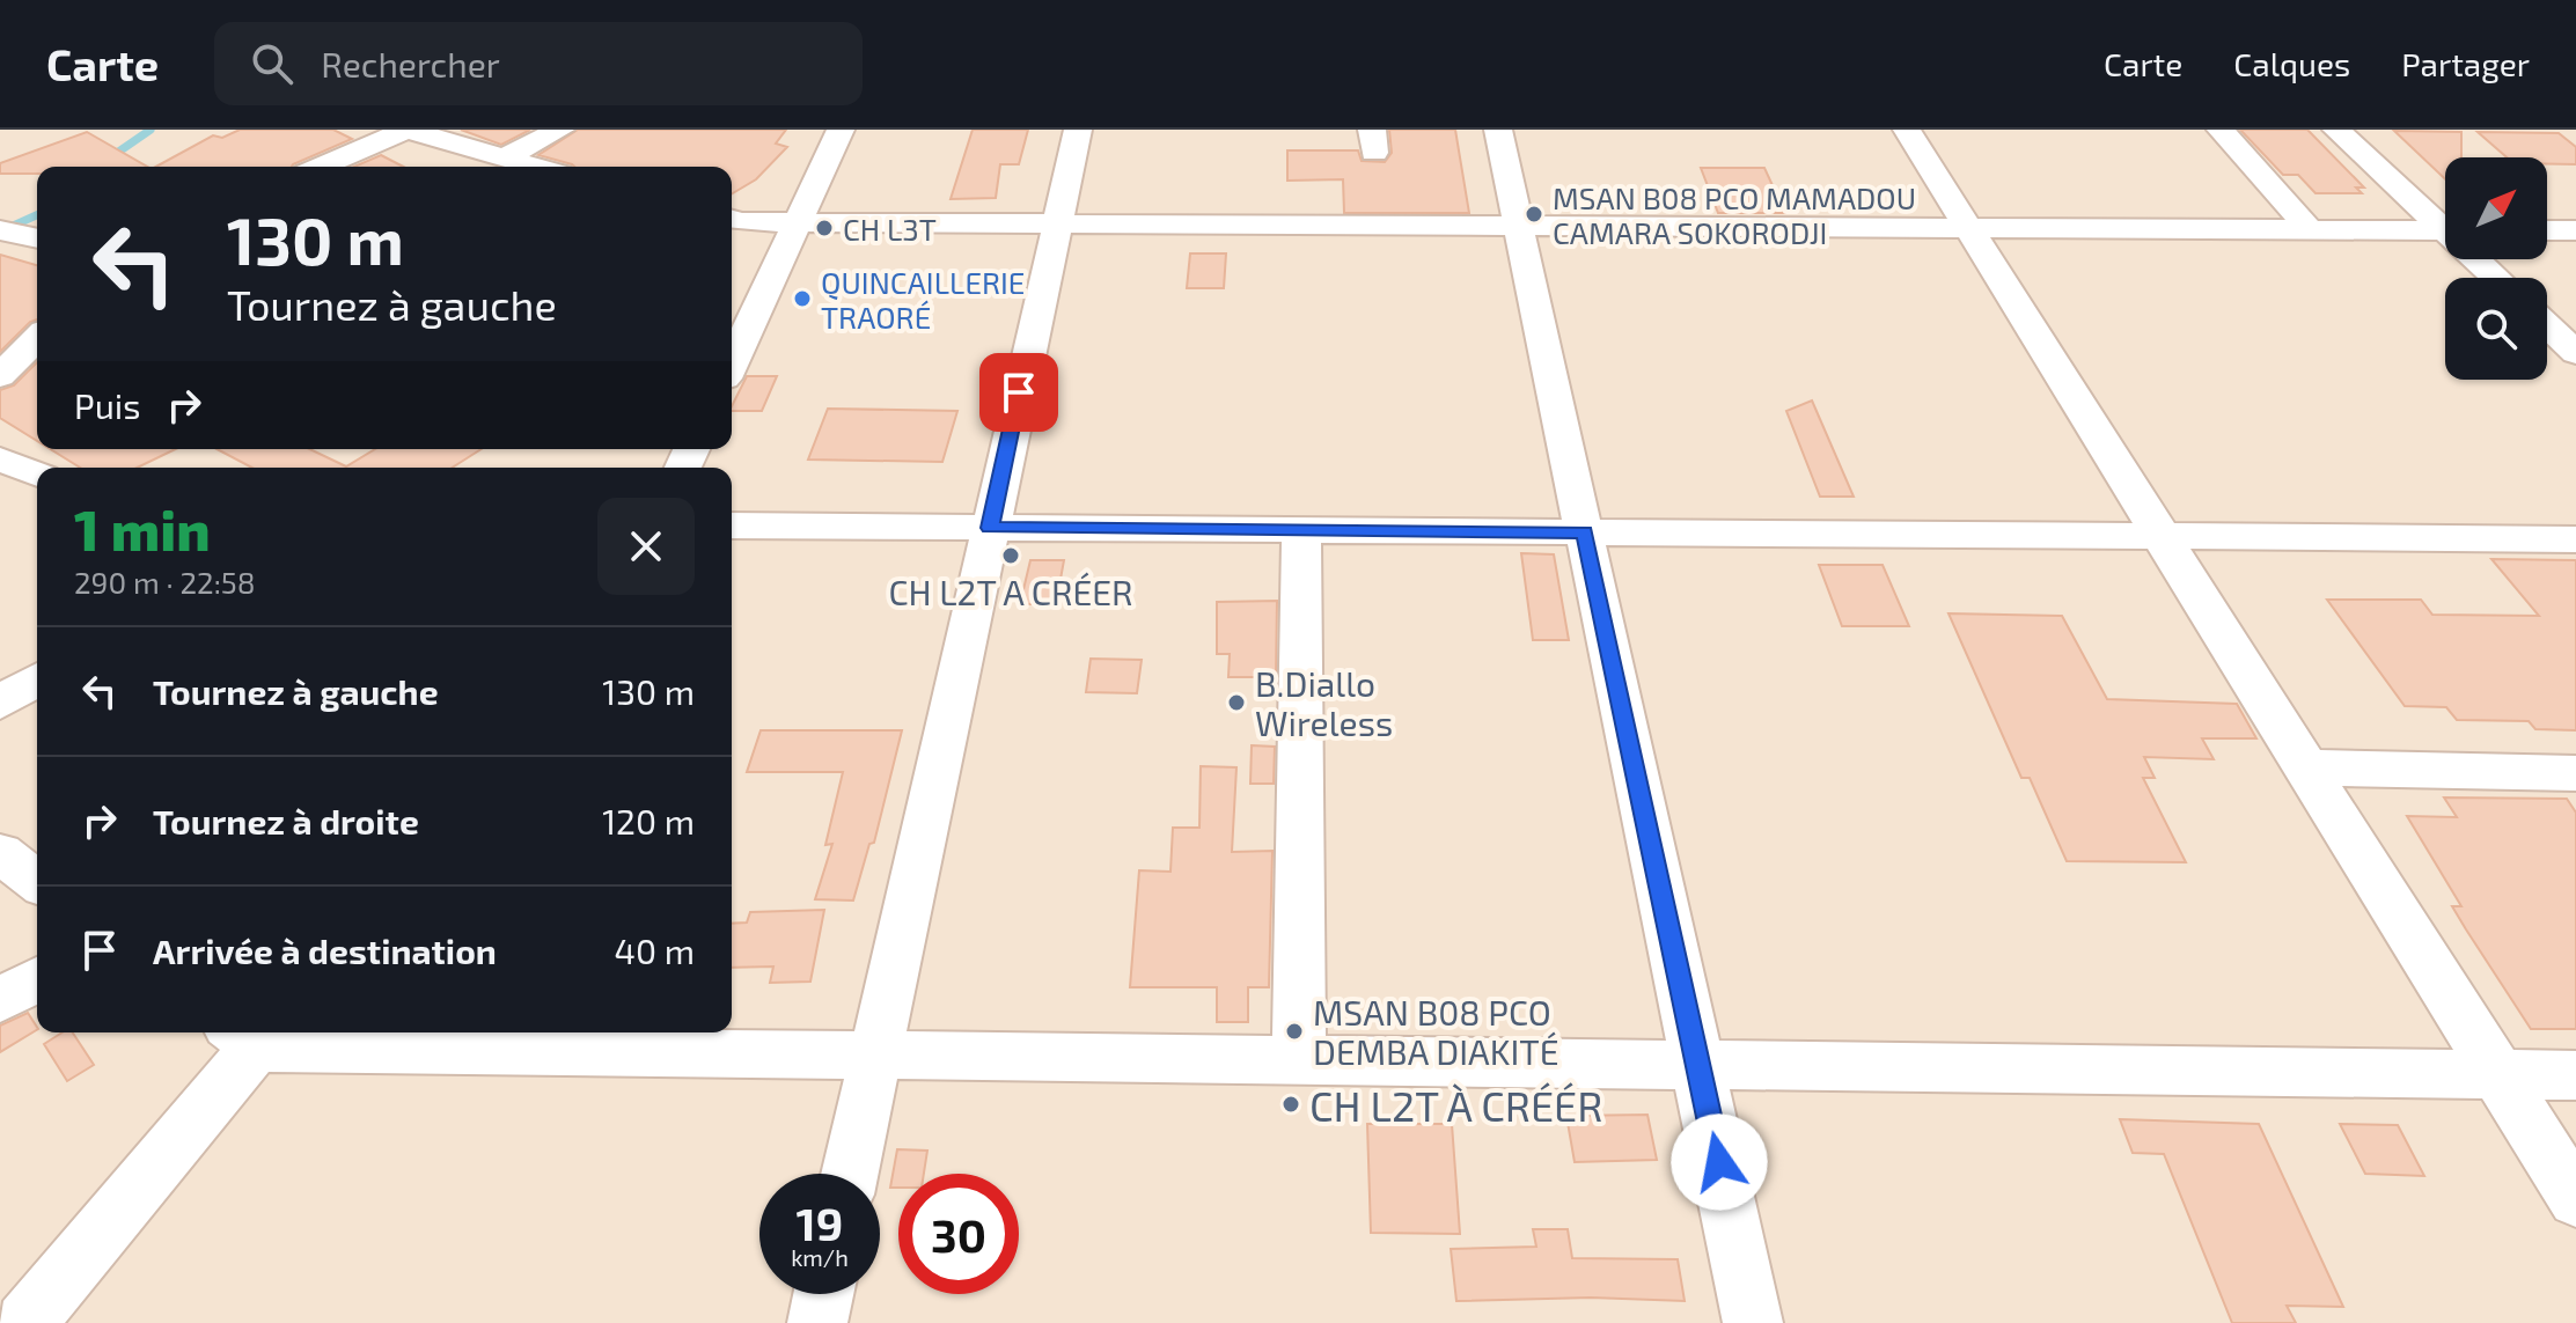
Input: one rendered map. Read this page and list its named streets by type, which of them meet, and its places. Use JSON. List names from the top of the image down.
{
  "places": [
    "MSAN B08 PCO MAMADOU CAMARA SOKORODJI",
    "CH L3T",
    "QUINCAILLERIE TRAORÉ",
    "CH L2T A CRÉER",
    "B.Diallo Wireless",
    "MSAN B08 PCO DEMBA DIAKITÉ",
    "CH L2T À CRÉÉR"
  ],
  "north": "top right",
  "page": {
    "header": "Carte",
    "search": "Rechercher",
    "nav": ["Carte", "Calques", "Partager"],
    "turn": ["130 m", "Tournez à gauche"],
    "then": "Puis",
    "heading": ["1 min", "290 m · 22:58"],
    "list": [
      {
        "name": "Tournez à gauche",
        "value": "130 m"
      },
      {
        "name": "Tournez à droite",
        "value": "120 m"
      },
      {
        "name": "Arrivée à destination",
        "value": "40 m"
      }
    ],
    "speed": "19 km/h",
    "limit": "30"
  }
}
